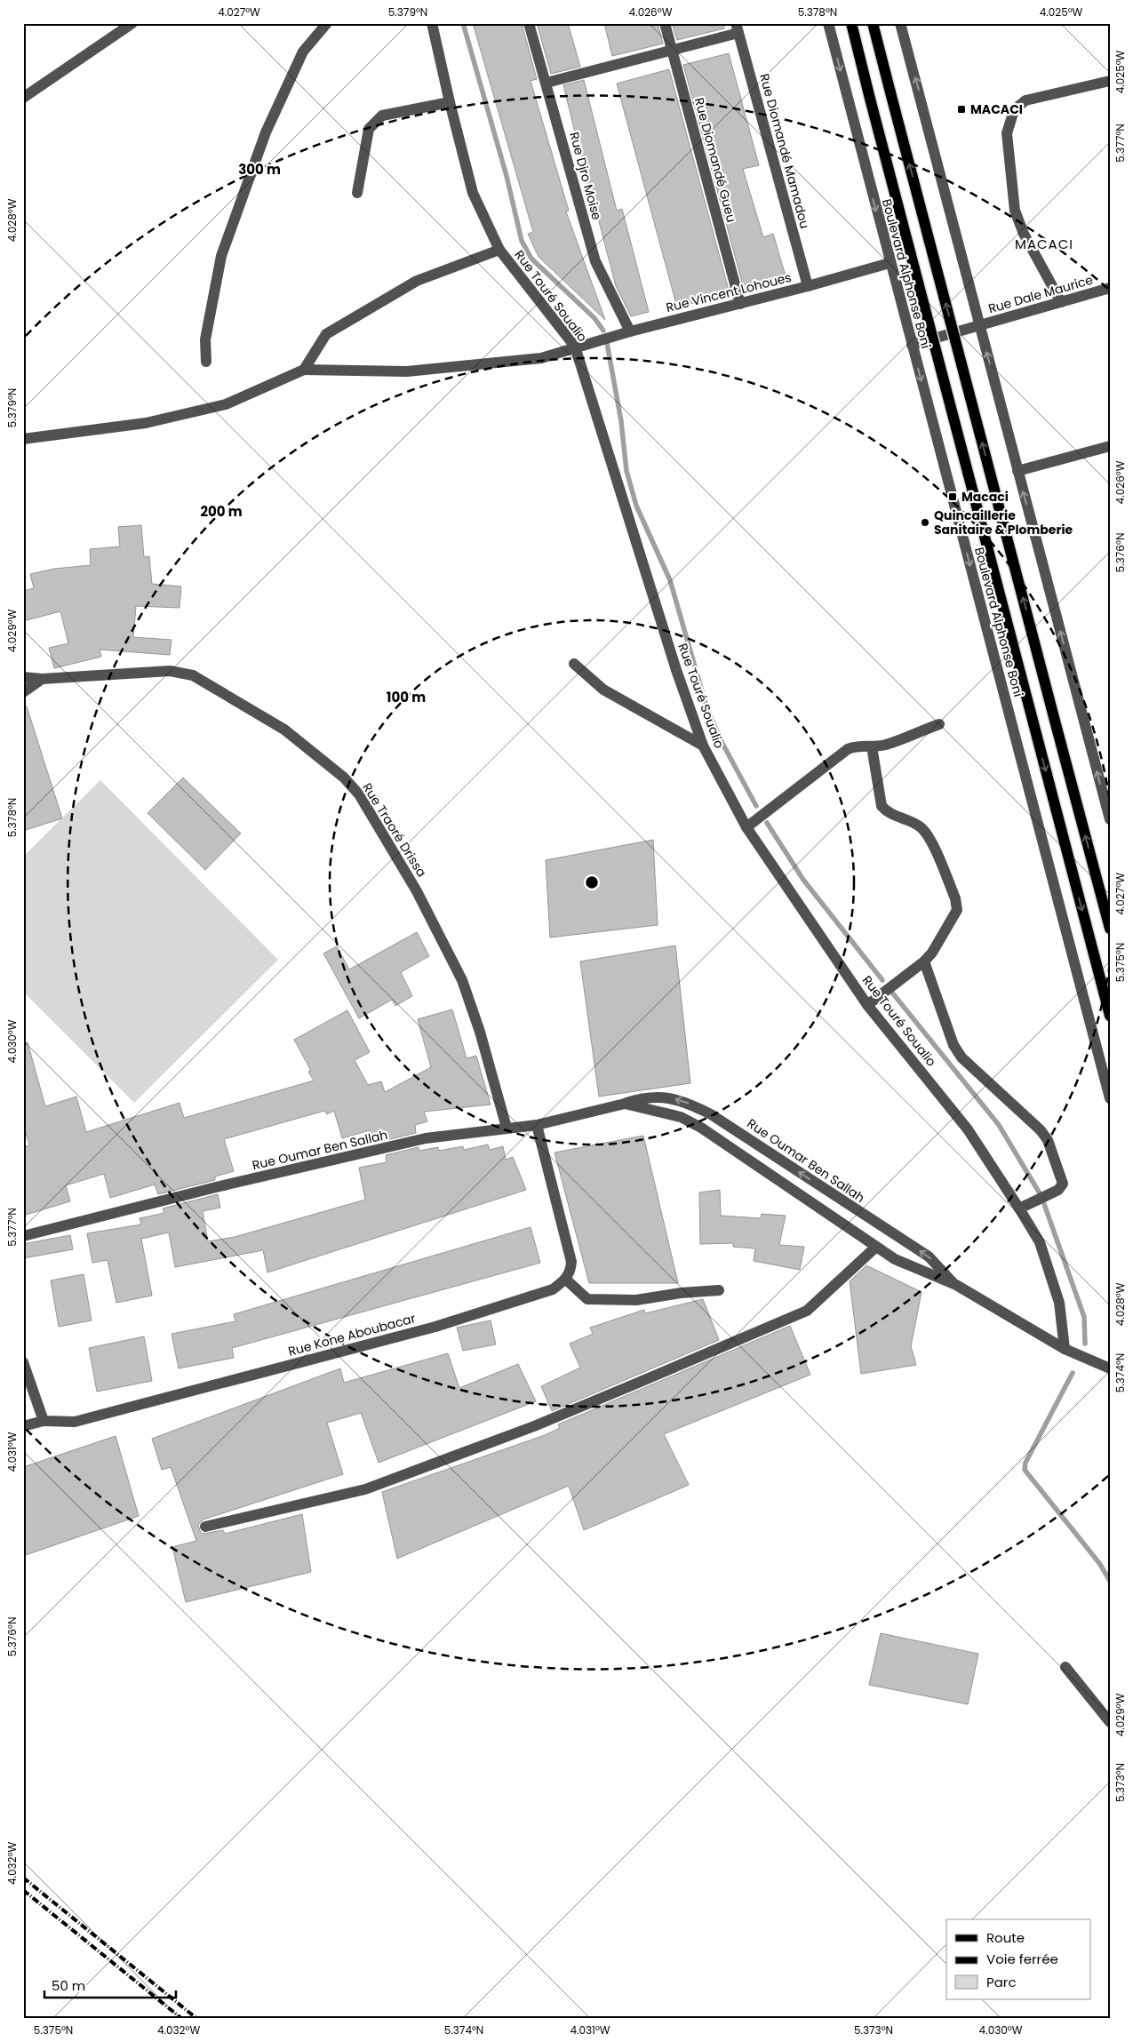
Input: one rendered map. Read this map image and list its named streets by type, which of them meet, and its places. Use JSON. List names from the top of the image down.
{
  "streets": {
    "main road": ["Boulevard Alphonse Boni"],
    "street": [
      "Rue Diomandé Mamadou",
      "Rue Diomandé Gueu",
      "Rue Djro Moise",
      "Rue Vincent Lohoues",
      "Rue Dale Maurice",
      "Rue Touré Soualio",
      "Rue Traoré Drissa",
      "Rue Oumar Ben Sallah",
      "Rue Kone Aboubacar"
    ]
  },
  "crossings": [
    ["Rue Diomandé Mamadou", "Rue Vincent Lohoues"],
    ["Rue Diomandé Gueu", "Rue Vincent Lohoues"],
    ["Rue Djro Moise", "Rue Vincent Lohoues"],
    ["Boulevard Alphonse Boni", "Rue Vincent Lohoues"],
    ["Boulevard Alphonse Boni", "Rue Dale Maurice"],
    ["Rue Vincent Lohoues", "Rue Touré Soualio"],
    ["Rue Touré Soualio", "Rue Oumar Ben Sallah"],
    ["Rue Traoré Drissa", "Rue Oumar Ben Sallah"]
  ],
  "districts": ["MACACI"],
  "places": {
    "transit": ["MACACI", "Macaci"],
    "other": ["Quincaillerie Sanitaire & Plomberie"]
  },
  "legend": ["Route", "Voie ferrée", "Parc"],
  "scale_bar": "50 m",
  "coordinates": [
    "4.027°W",
    "5.379°N",
    "4.026°W",
    "5.378°N",
    "4.025°W",
    "5.377°N",
    "4.028°W",
    "5.376°N",
    "4.029°W",
    "5.375°N",
    "4.030°W",
    "5.374°N",
    "4.031°W",
    "5.373°N",
    "4.032°W"
  ],
  "rings": ["300 m", "200 m", "100 m"]
}
